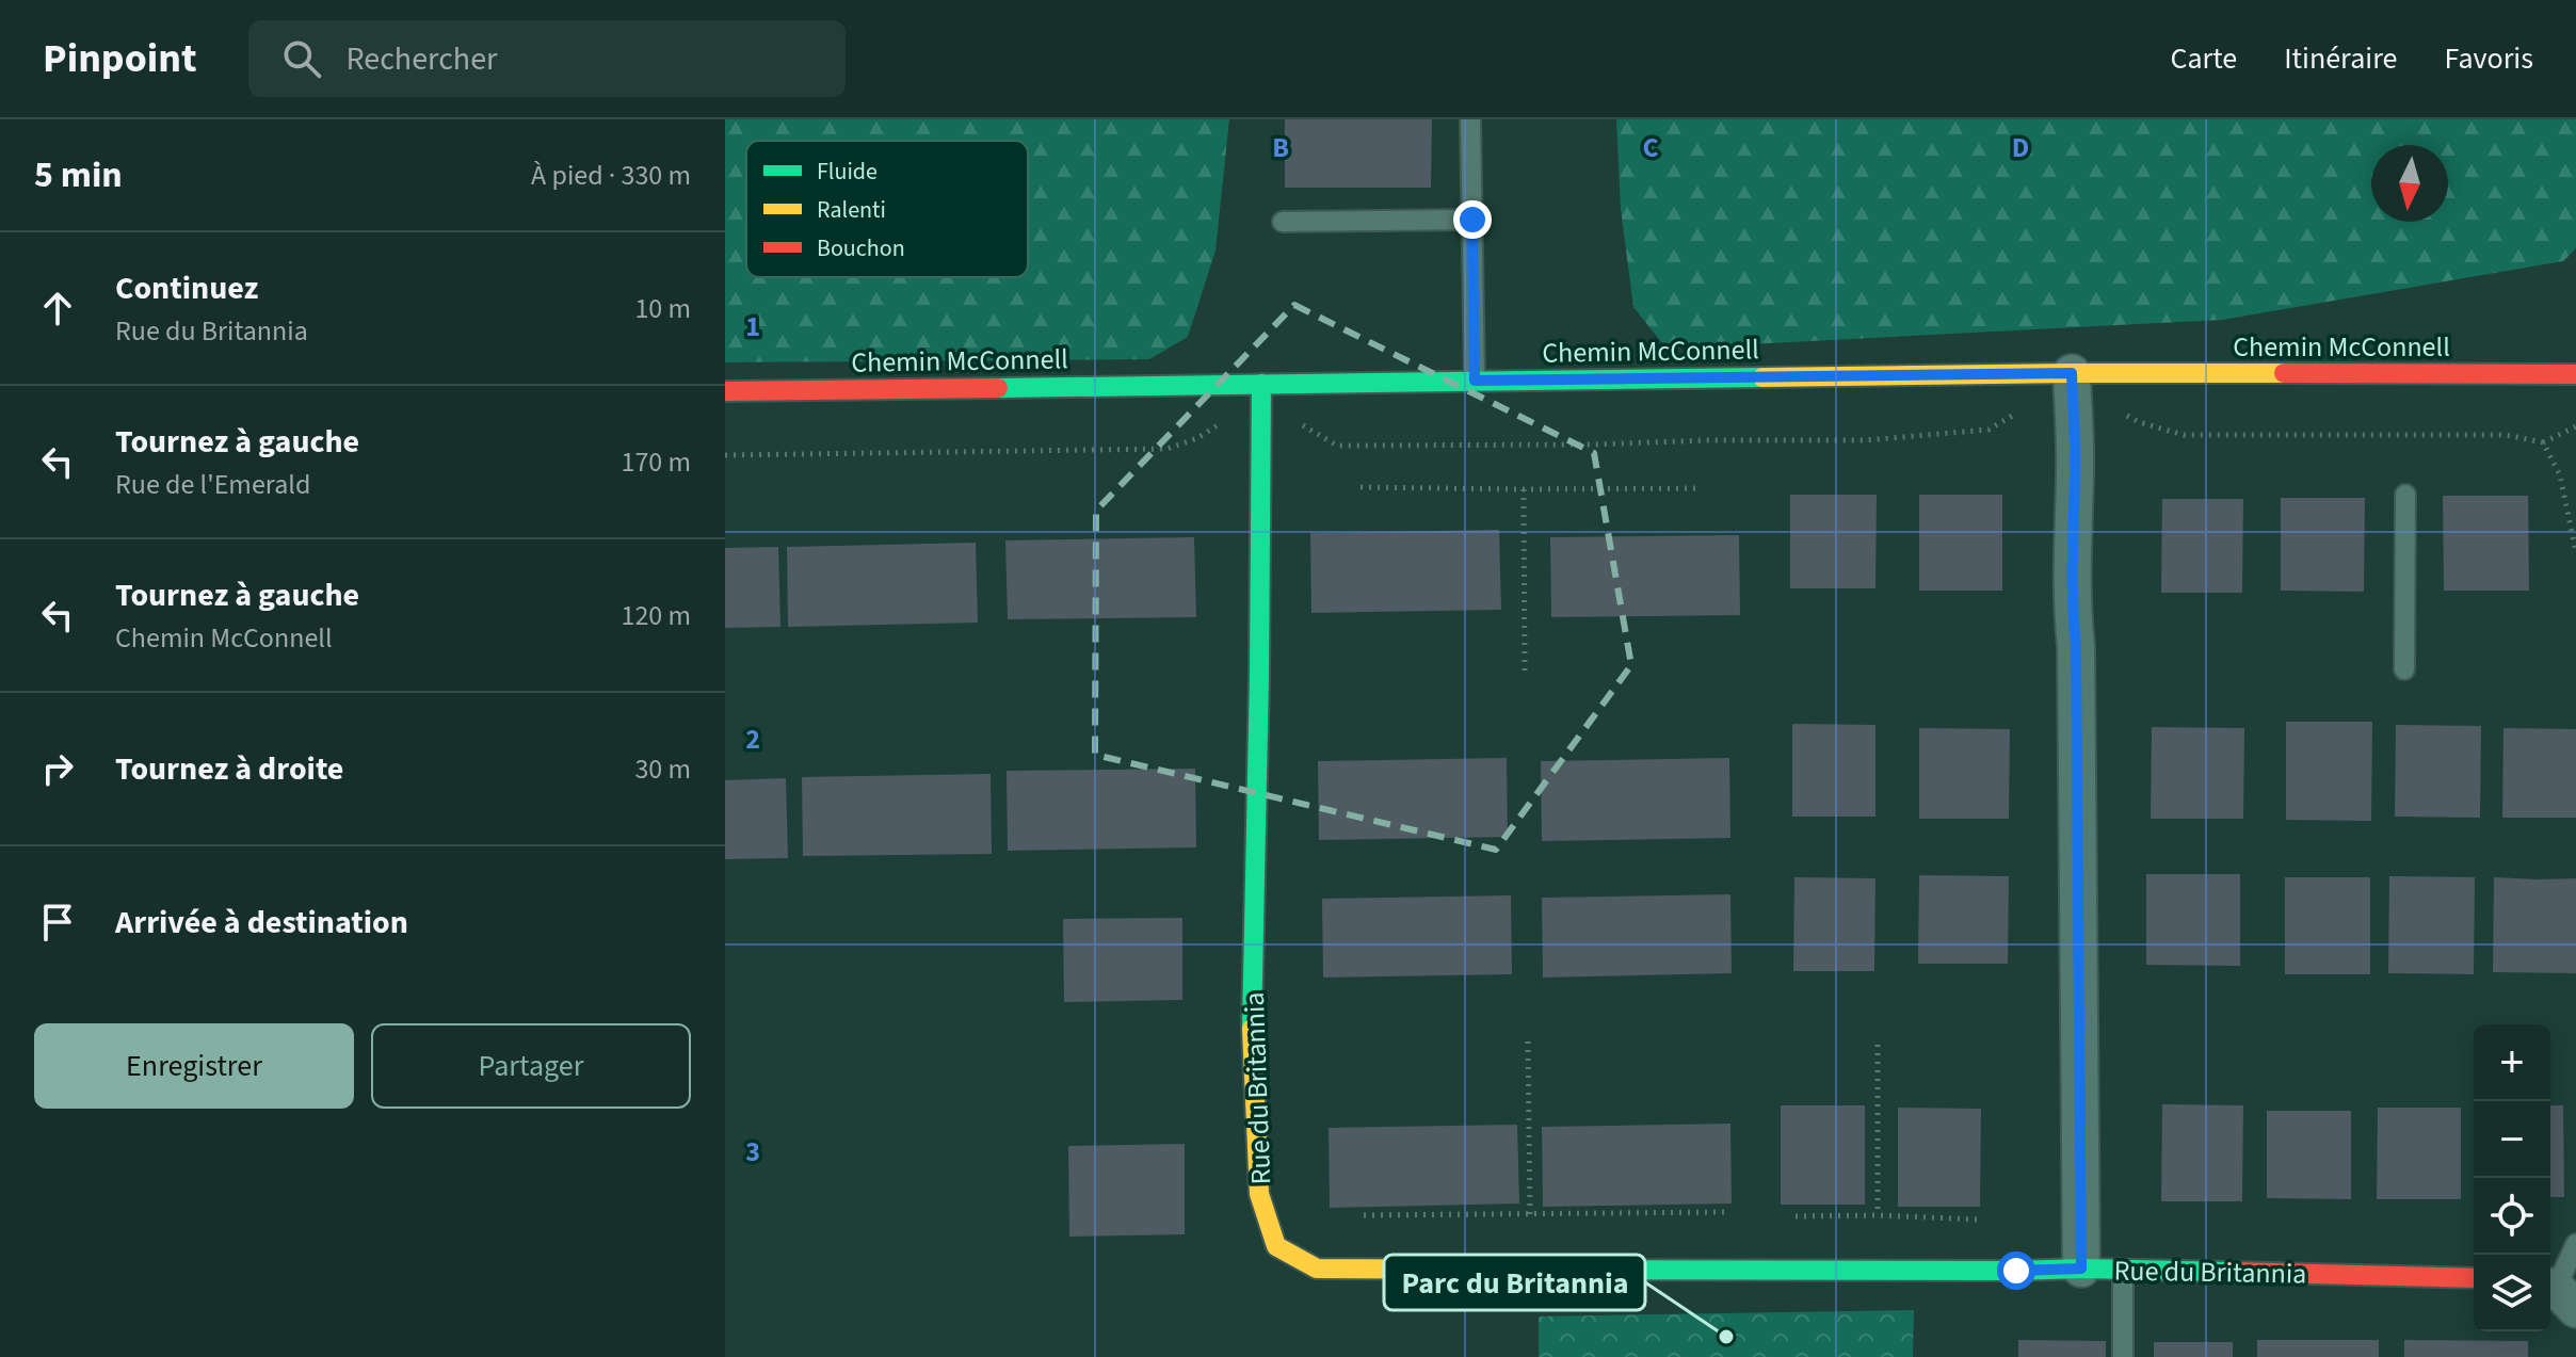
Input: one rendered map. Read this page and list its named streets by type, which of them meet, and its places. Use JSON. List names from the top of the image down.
{
  "streets": {
    "street": ["Chemin McConnell", "Rue du Britannia"]
  },
  "crossings": [
    ["Chemin McConnell", "Rue du Britannia"]
  ],
  "places": ["Parc du Britannia"],
  "legend": ["Fluide", "Ralenti", "Bouchon"],
  "north": "bottom",
  "page": {
    "header": "Pinpoint",
    "search": "Rechercher",
    "nav": ["Carte", "Itinéraire", "Favoris"],
    "heading": ["5 min", "À pied · 330 m"],
    "list": [
      ["Continuez", "Rue du Britannia", "10 m"],
      ["Tournez à gauche", "Rue de l'Emerald", "170 m"],
      ["Tournez à gauche", "Chemin McConnell", "120 m"],
      ["Tournez à droite", "30 m"],
      "Arrivée à destination"
    ],
    "buttons": ["Enregistrer", "Partager"],
    "map_buttons": ["+", "−"]
  },
  "grid": {
    "columns": ["B", "C", "D"],
    "rows": ["1", "2", "3"]
  }
}
